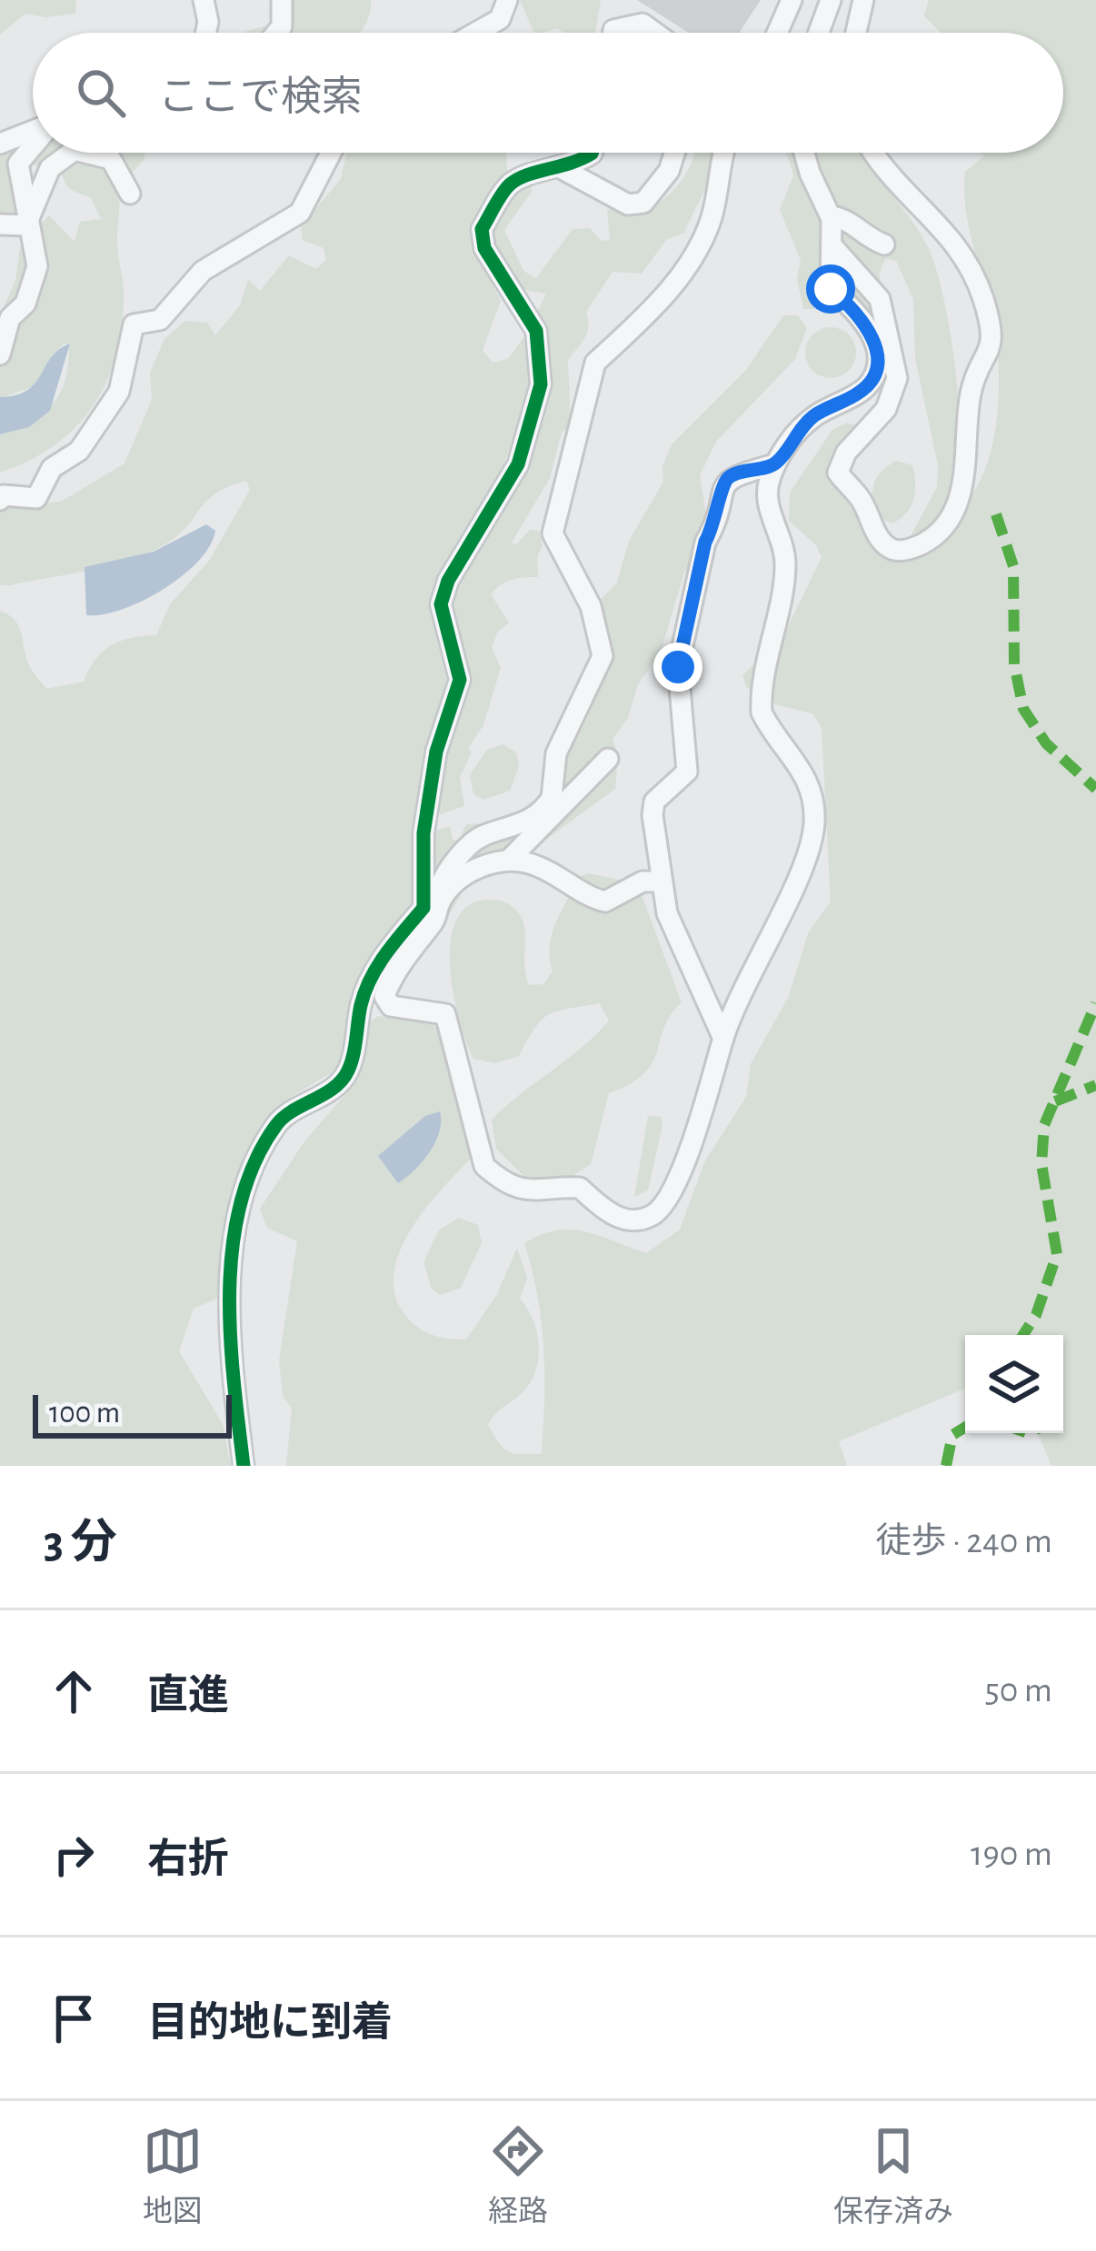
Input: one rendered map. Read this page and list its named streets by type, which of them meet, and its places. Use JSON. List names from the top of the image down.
{
  "scale_bar": "100 m",
  "page": {
    "search": "ここで検索",
    "scale": "100 m",
    "heading": ["3 分", "徒歩 · 240 m"],
    "list": [
      ["直進", "50 m"],
      ["右折", "190 m"],
      "目的地に到着"
    ],
    "nav": ["地図", "経路", "保存済み"]
  }
}
